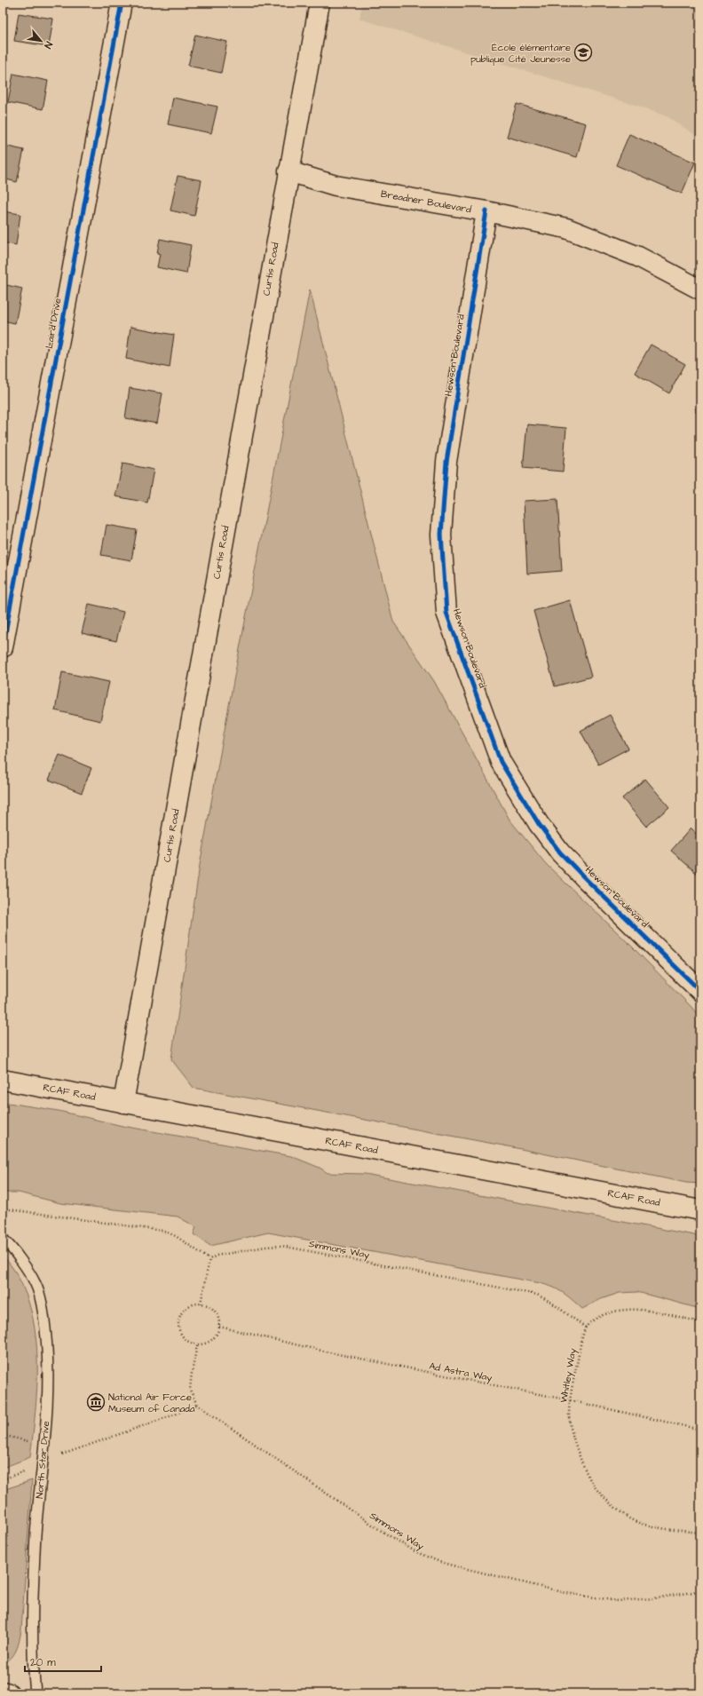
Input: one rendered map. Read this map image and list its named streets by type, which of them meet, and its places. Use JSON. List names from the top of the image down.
{
  "streets": {
    "street": [
      "Breadner Boulevard",
      "Curtis Road",
      "Laird Drive",
      "Hewson Boulevard",
      "RCAF Road"
    ],
    "lane": ["North Star Drive"],
    "path": ["Simmons Way", "Ad Astra Way", "Whitley Way"]
  },
  "crossings": [
    ["Breadner Boulevard", "Curtis Road"],
    ["Breadner Boulevard", "Hewson Boulevard"],
    ["Curtis Road", "RCAF Road"],
    ["Simmons Way", "Whitley Way"],
    ["Ad Astra Way", "Whitley Way"]
  ],
  "places": {
    "school or university": ["École élémentaire publique Cité Jeunesse"],
    "museum": ["National Air Force Museum of Canada"]
  },
  "scale_bar": "20 m",
  "north": "bottom right"
}
